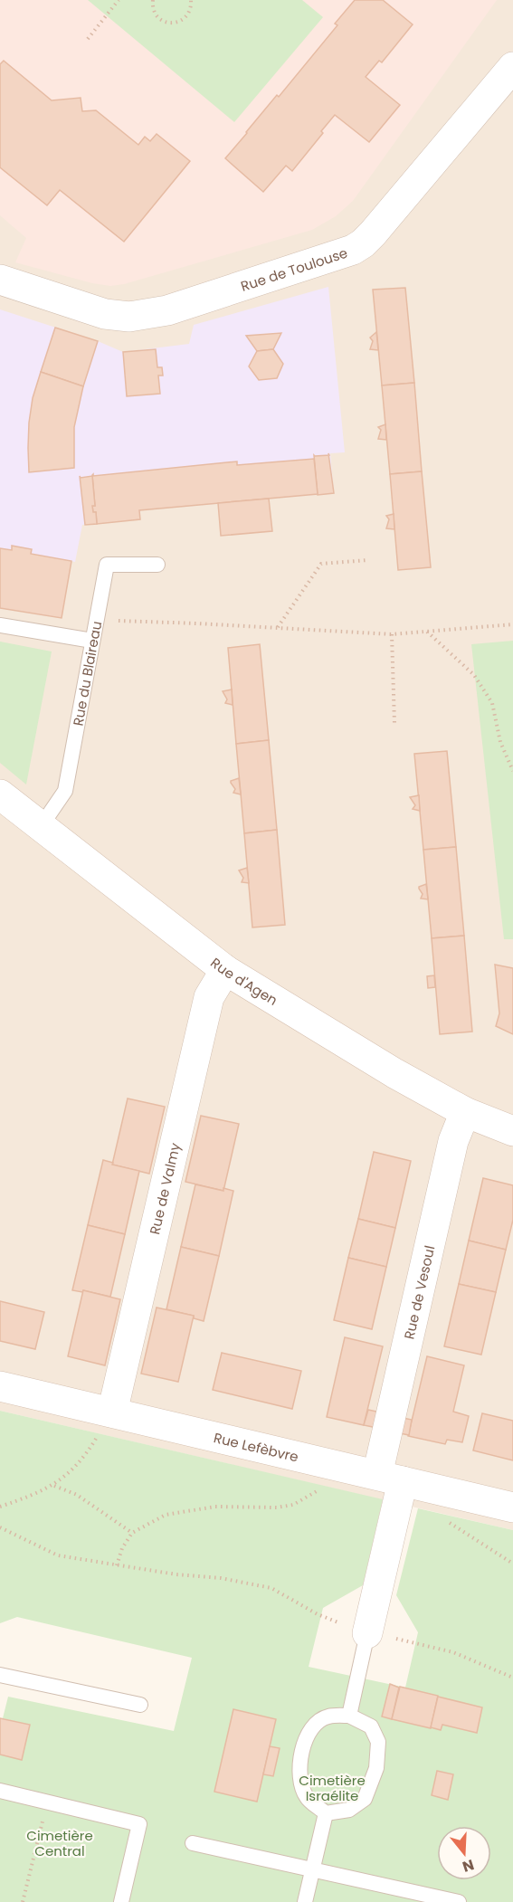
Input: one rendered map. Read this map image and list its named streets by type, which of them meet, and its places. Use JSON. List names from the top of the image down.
{
  "streets": {
    "street": [
      "Rue de Toulouse",
      "Rue d'Agen",
      "Rue de Valmy",
      "Rue de Vesoul",
      "Rue Lefèbvre"
    ],
    "lane": ["Rue du Blaireau"]
  },
  "crossings": [
    ["Rue du Blaireau", "Rue d'Agen"],
    ["Rue d'Agen", "Rue de Valmy"],
    ["Rue d'Agen", "Rue de Vesoul"],
    ["Rue de Valmy", "Rue Lefèbvre"],
    ["Rue de Vesoul", "Rue Lefèbvre"]
  ],
  "parks": ["Cimetière Israélite", "Cimetière Central"],
  "north": "bottom"
}
